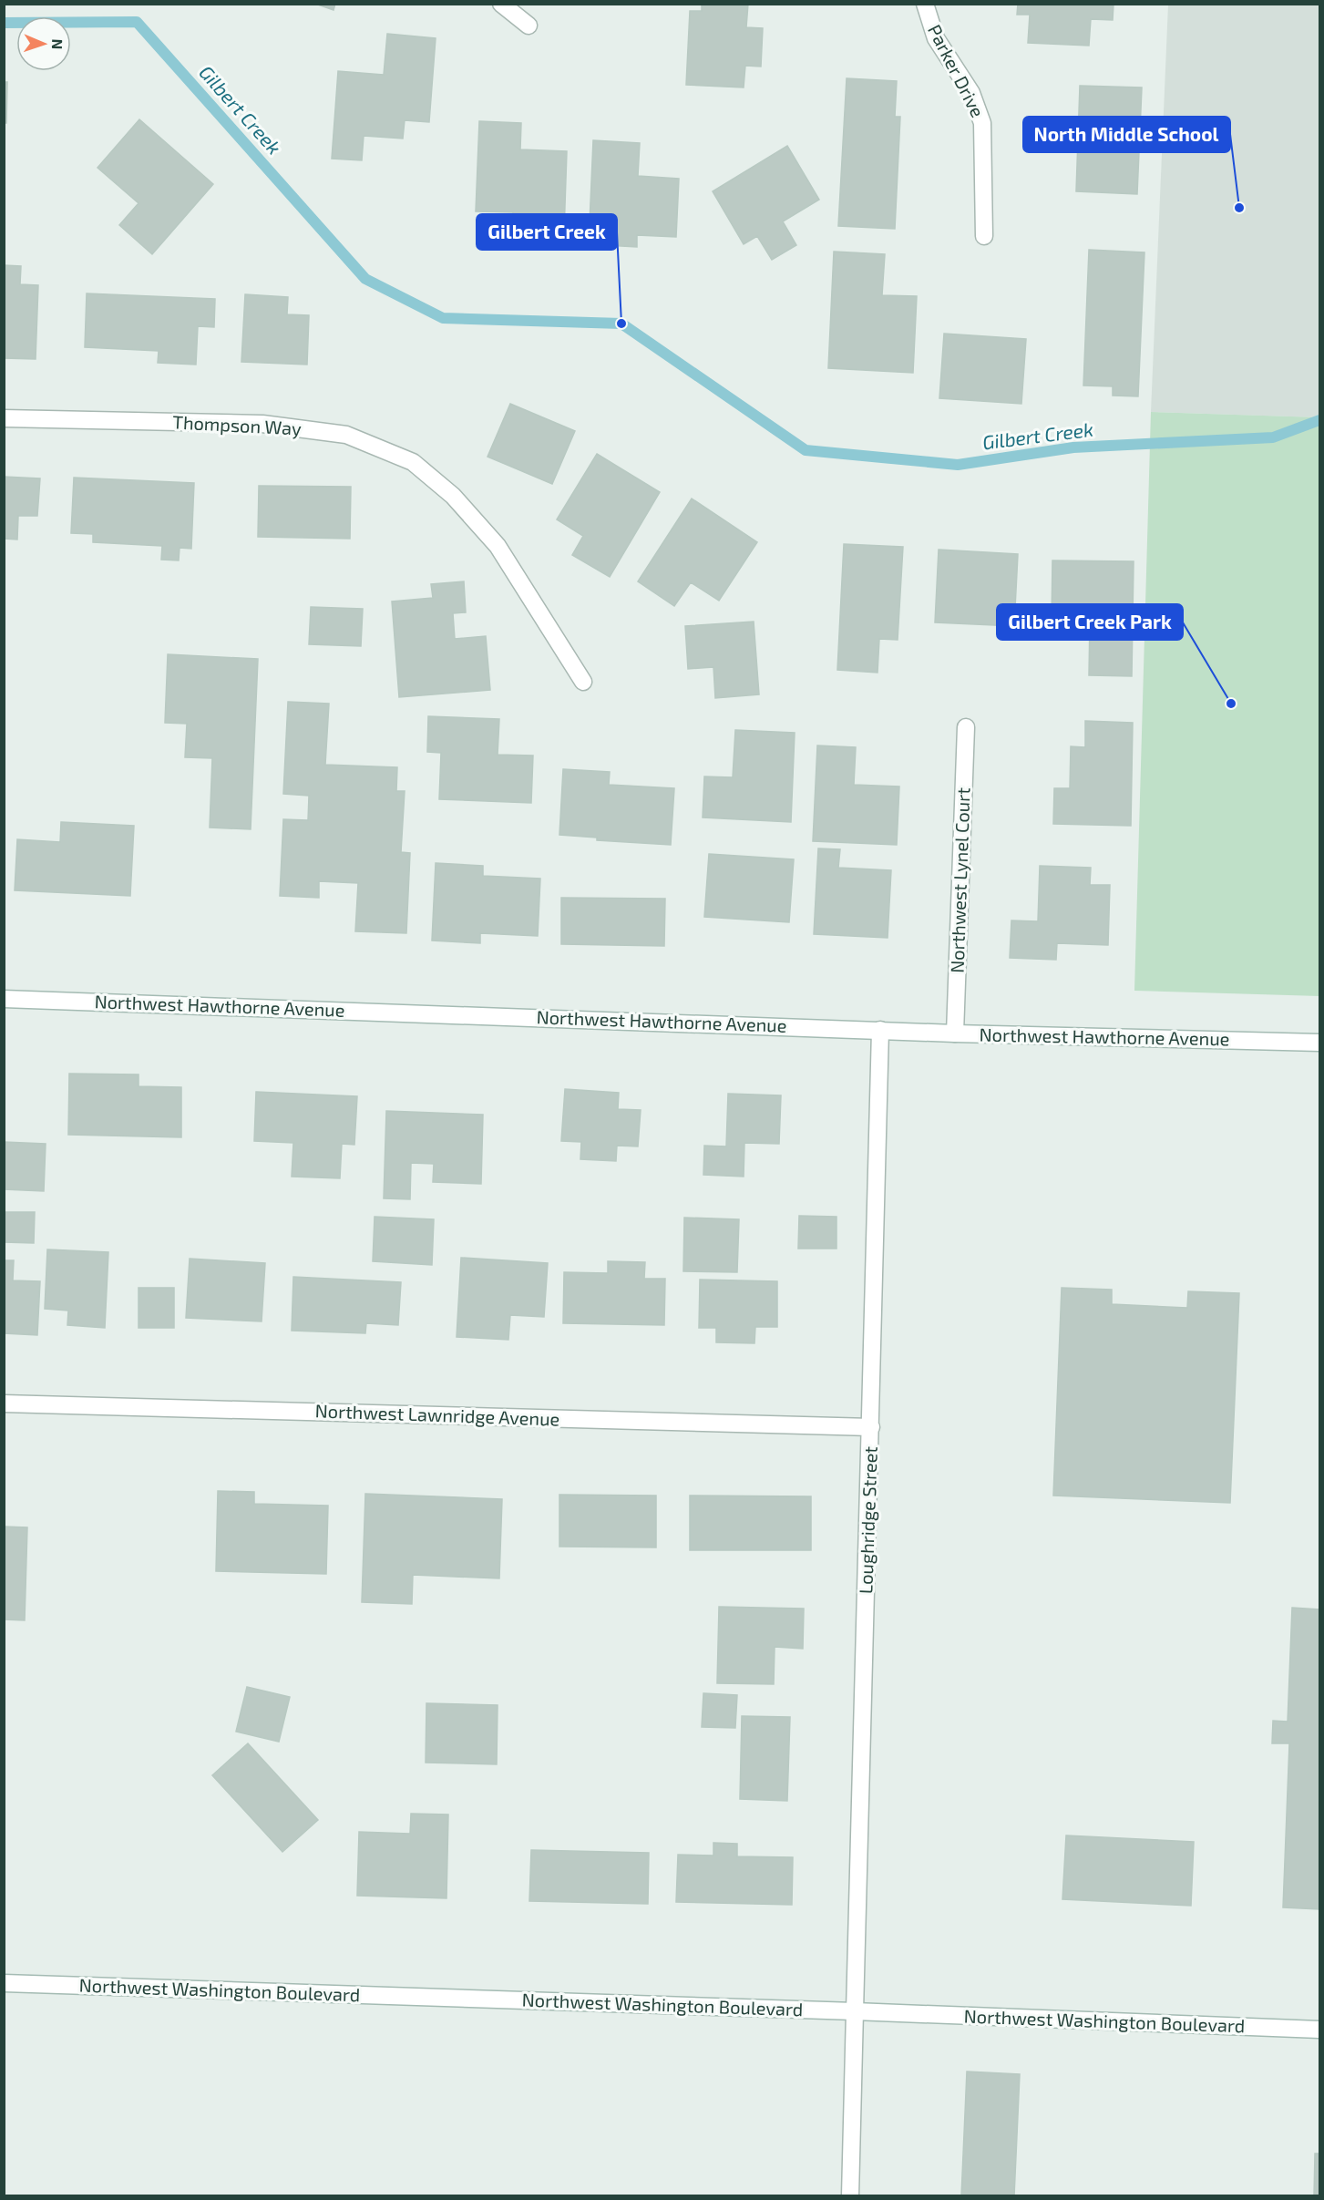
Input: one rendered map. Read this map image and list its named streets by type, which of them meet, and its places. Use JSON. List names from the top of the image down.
{
  "streets": {
    "street": [
      "Parker Drive",
      "Thompson Way",
      "Northwest Lynel Court",
      "Northwest Hawthorne Avenue",
      "Northwest Lawnridge Avenue",
      "Loughridge Street",
      "Northwest Washington Boulevard"
    ]
  },
  "crossings": [
    ["Northwest Lynel Court", "Northwest Hawthorne Avenue"],
    ["Northwest Hawthorne Avenue", "Loughridge Street"],
    ["Northwest Lawnridge Avenue", "Loughridge Street"],
    ["Loughridge Street", "Northwest Washington Boulevard"]
  ],
  "water": ["Gilbert Creek"],
  "places": ["North Middle School", "Gilbert Creek", "Gilbert Creek Park"],
  "north": "right"
}
